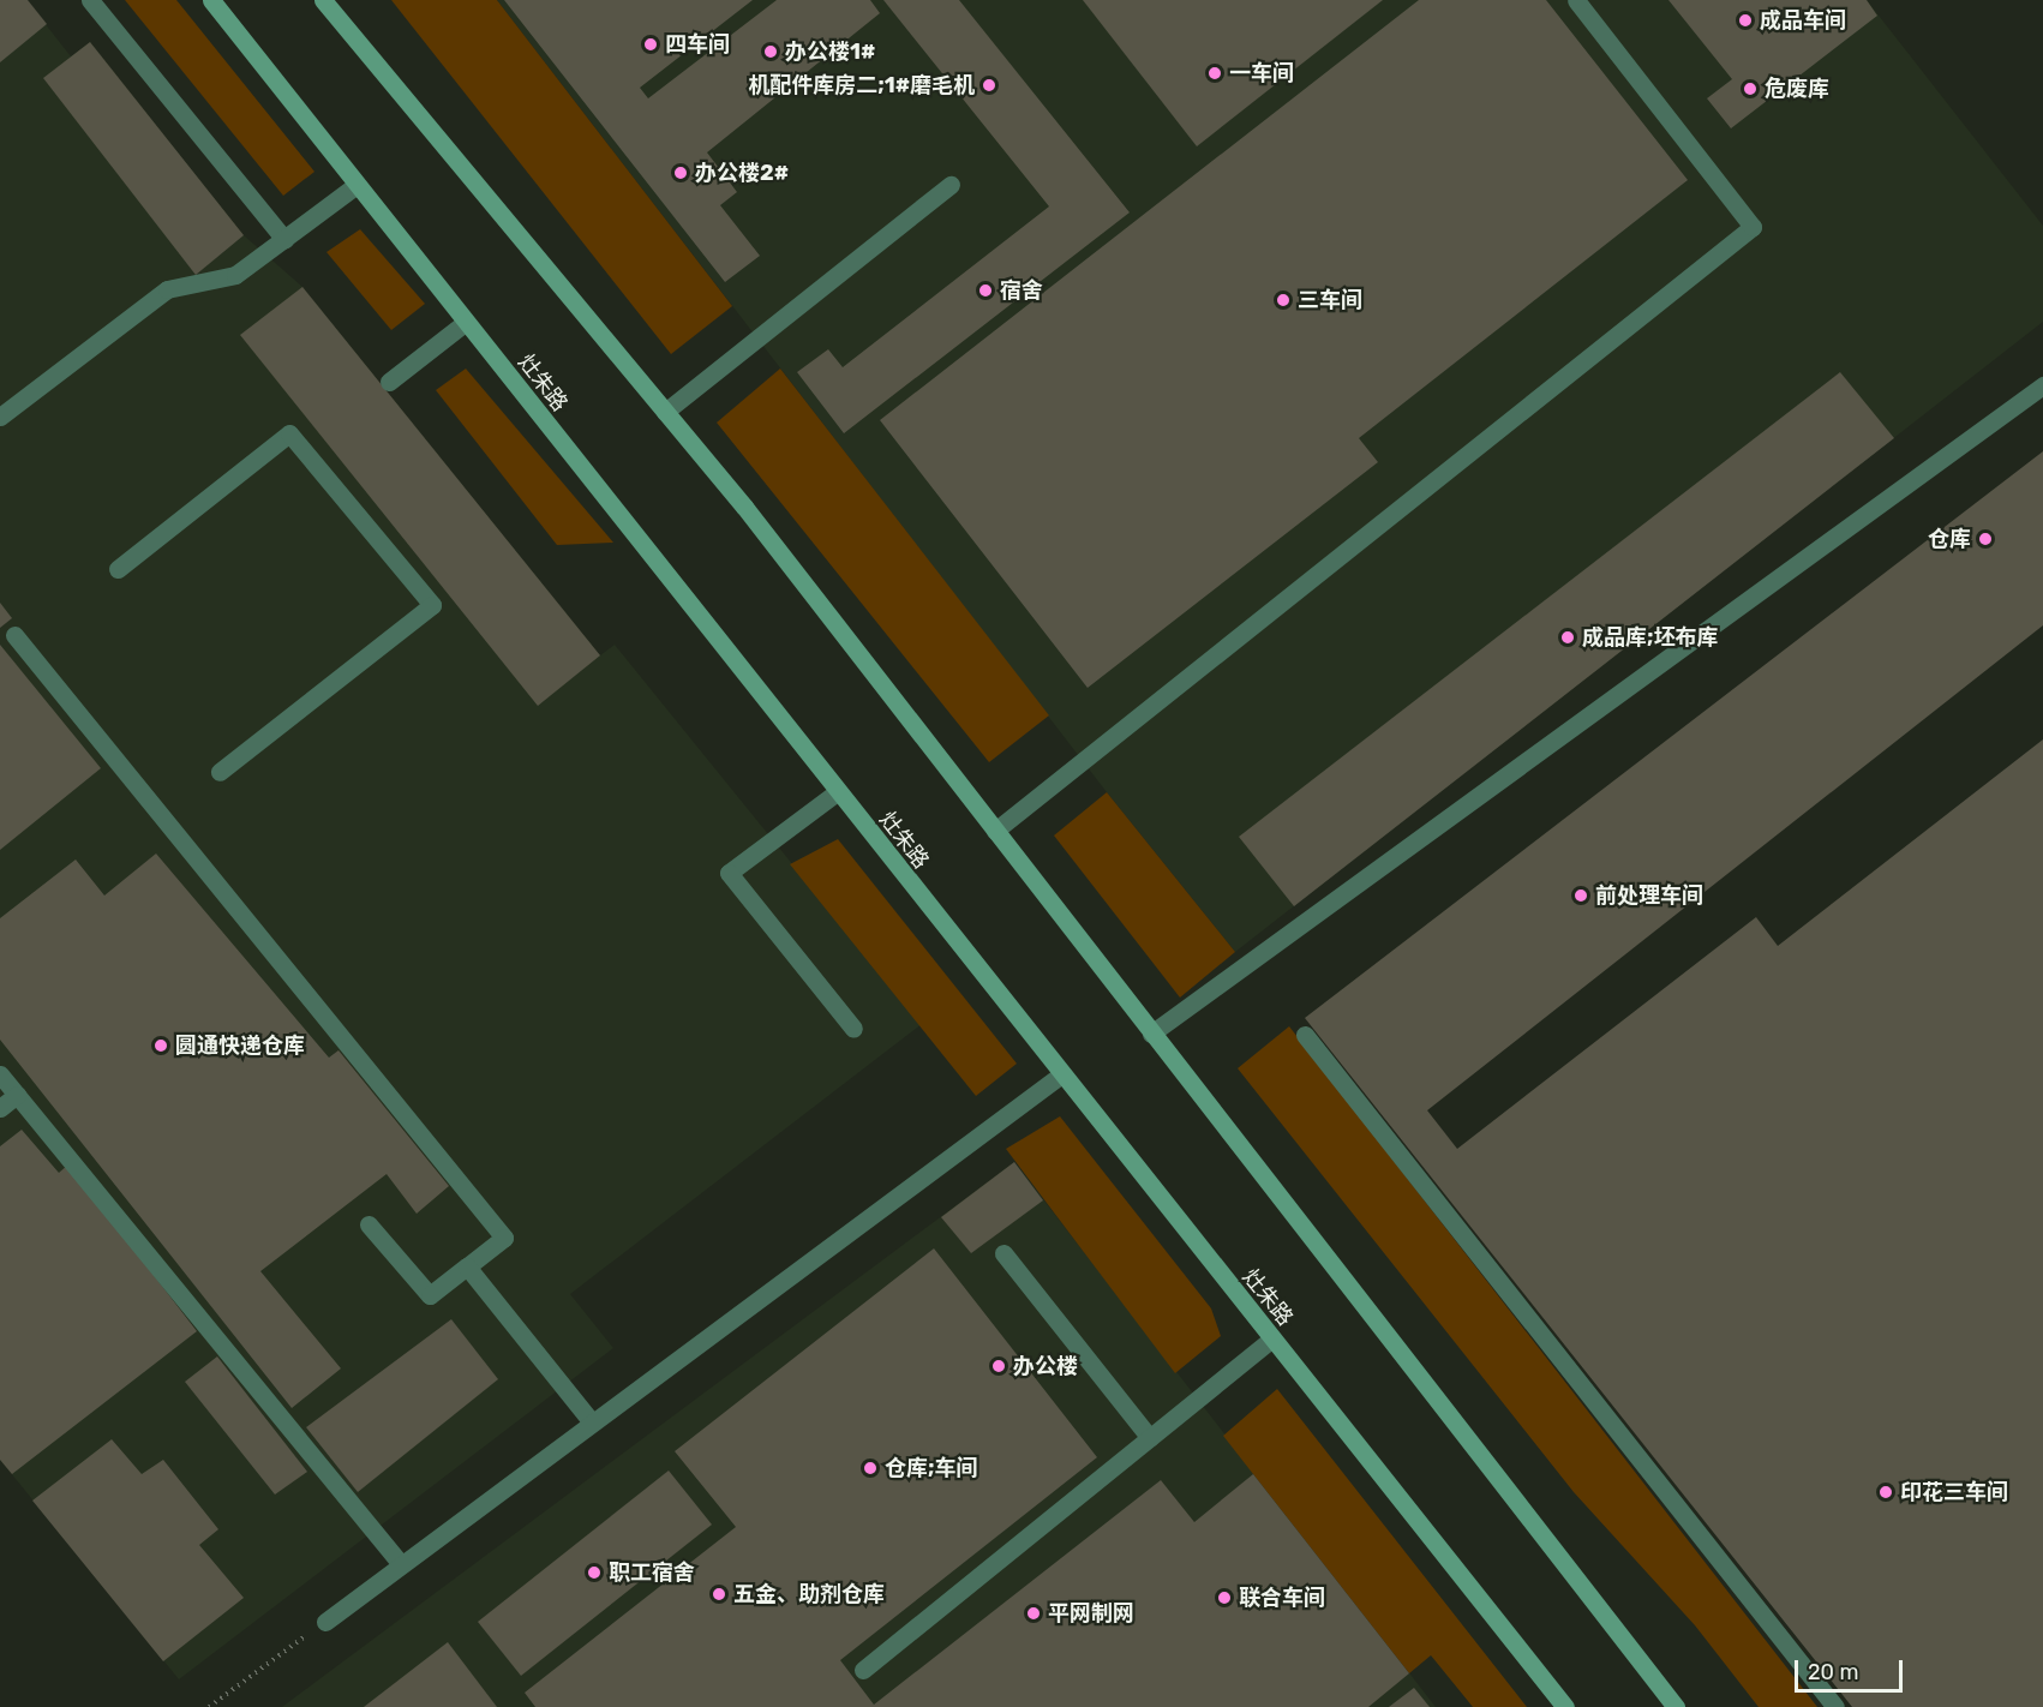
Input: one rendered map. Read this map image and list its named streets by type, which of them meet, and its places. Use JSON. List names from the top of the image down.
{
  "streets": {
    "main road": ["灶朱路"]
  },
  "places": [
    "成品车间",
    "四车间",
    "办公楼1#",
    "一车间",
    "机配件库房二;1#磨毛机",
    "危废库",
    "办公楼2#",
    "宿舍",
    "三车间",
    "仓库",
    "成品库;坯布库",
    "前处理车间",
    "圆通快递仓库",
    "办公楼",
    "仓库;车间",
    "印花三车间",
    "职工宿舍",
    "五金、助剂仓库",
    "联合车间",
    "平网制网"
  ],
  "scale_bar": "20 m"
}
